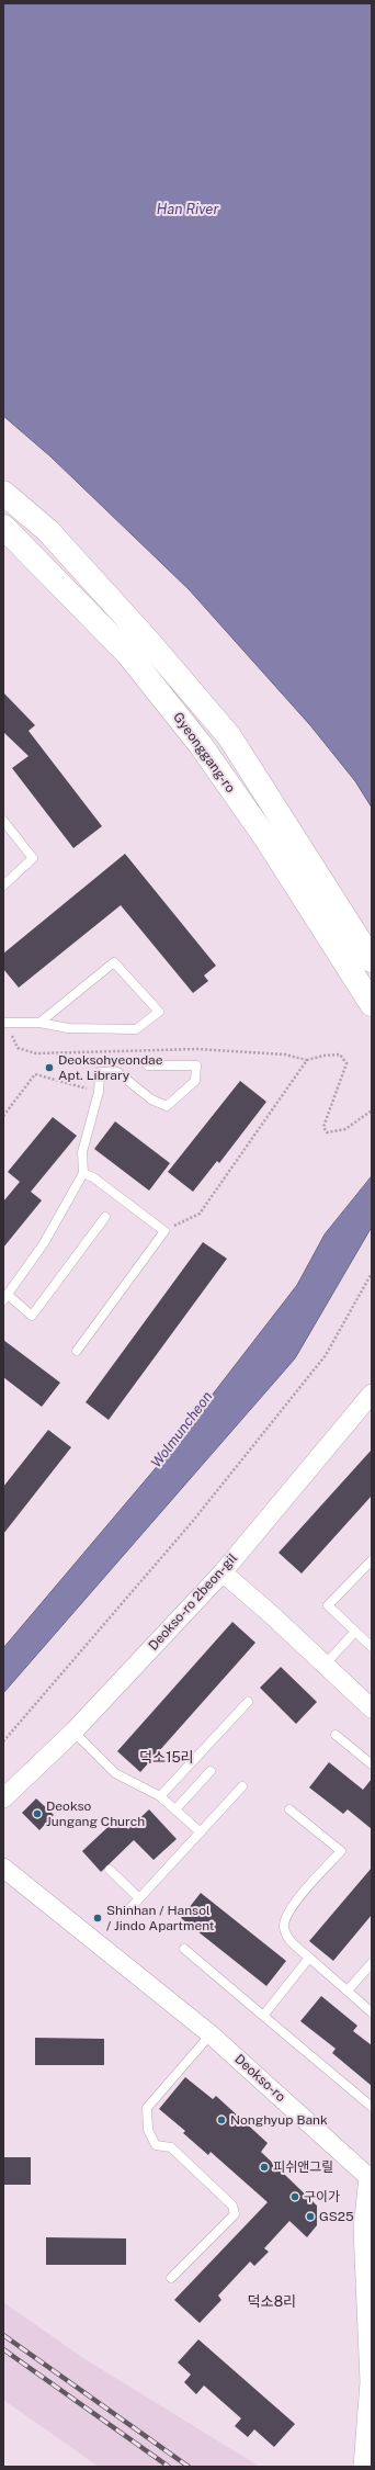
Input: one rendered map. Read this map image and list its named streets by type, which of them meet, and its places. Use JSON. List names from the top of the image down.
{
  "streets": {
    "main road": ["Gyeonggang-ro"],
    "street": ["Deokso-ro 2beon-gil", "Deokso-ro"]
  },
  "districts": ["덕소15리", "덕소8리"],
  "water": ["Han River", "Wolmuncheon"],
  "places": [
    "Deoksohyeondae Apt. Library",
    "Deokso Jungang Church",
    "Shinhan / Hansol / Jindo Apartment",
    "Nonghyup Bank",
    "피쉬앤그릴",
    "구이가",
    "GS25"
  ]
}
